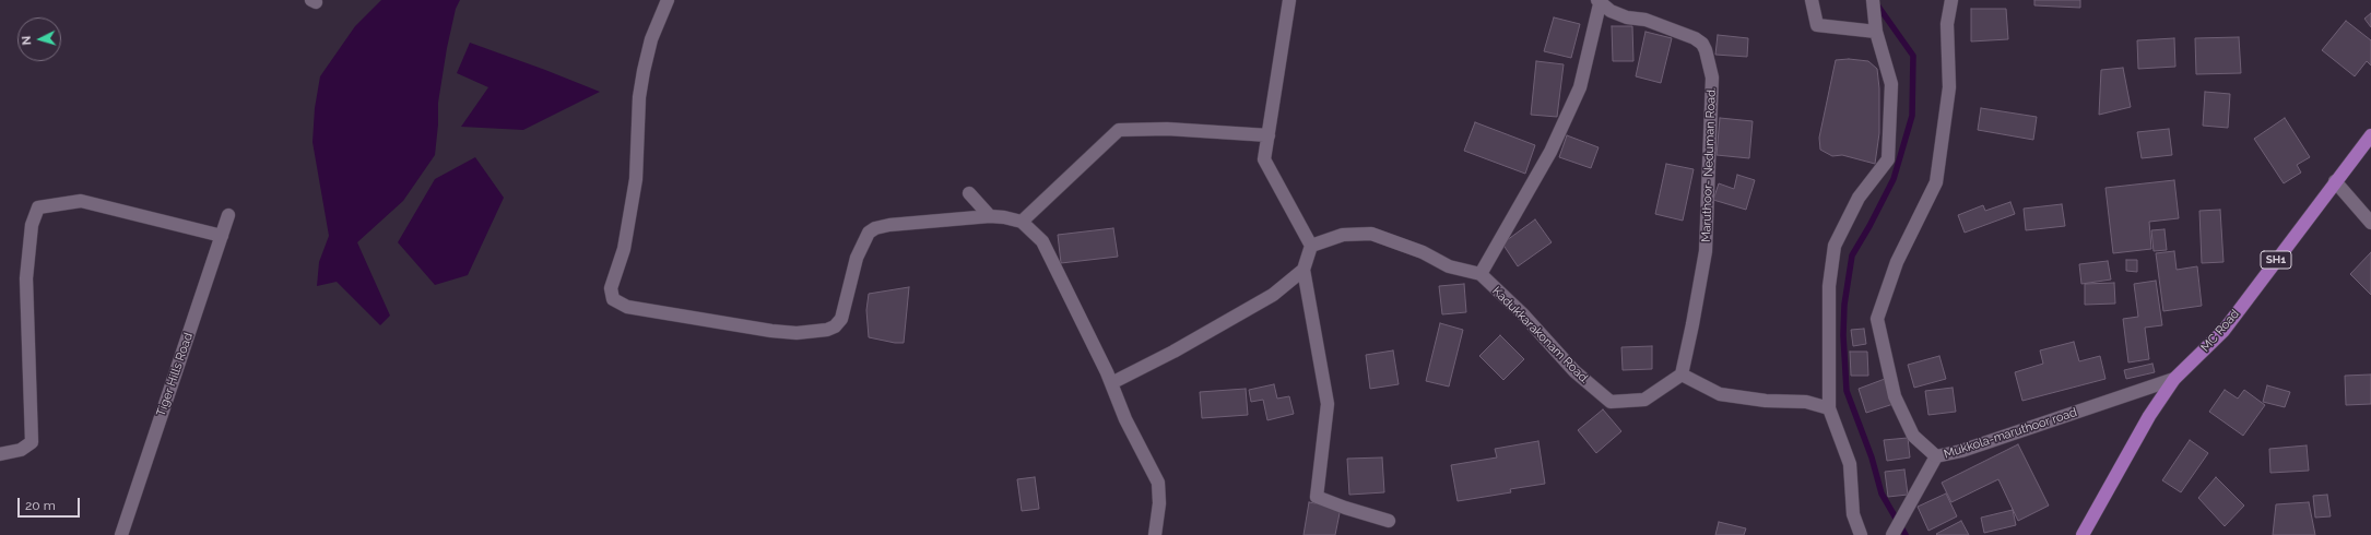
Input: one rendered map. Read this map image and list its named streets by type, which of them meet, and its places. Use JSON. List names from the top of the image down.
{
  "streets": {
    "main road": ["SH1", "MC Road"],
    "street": [
      "Maruthoor- Neduman Road.",
      "Kadukkarakonam Road.",
      "Tiger Hills Road",
      "Mukkola-maruthoor road"
    ]
  },
  "crossings": [
    ["Maruthoor- Neduman Road.", "Kadukkarakonam Road."],
    ["MC Road", "Mukkola-maruthoor road"]
  ],
  "scale_bar": "20 m",
  "north": "left"
}
